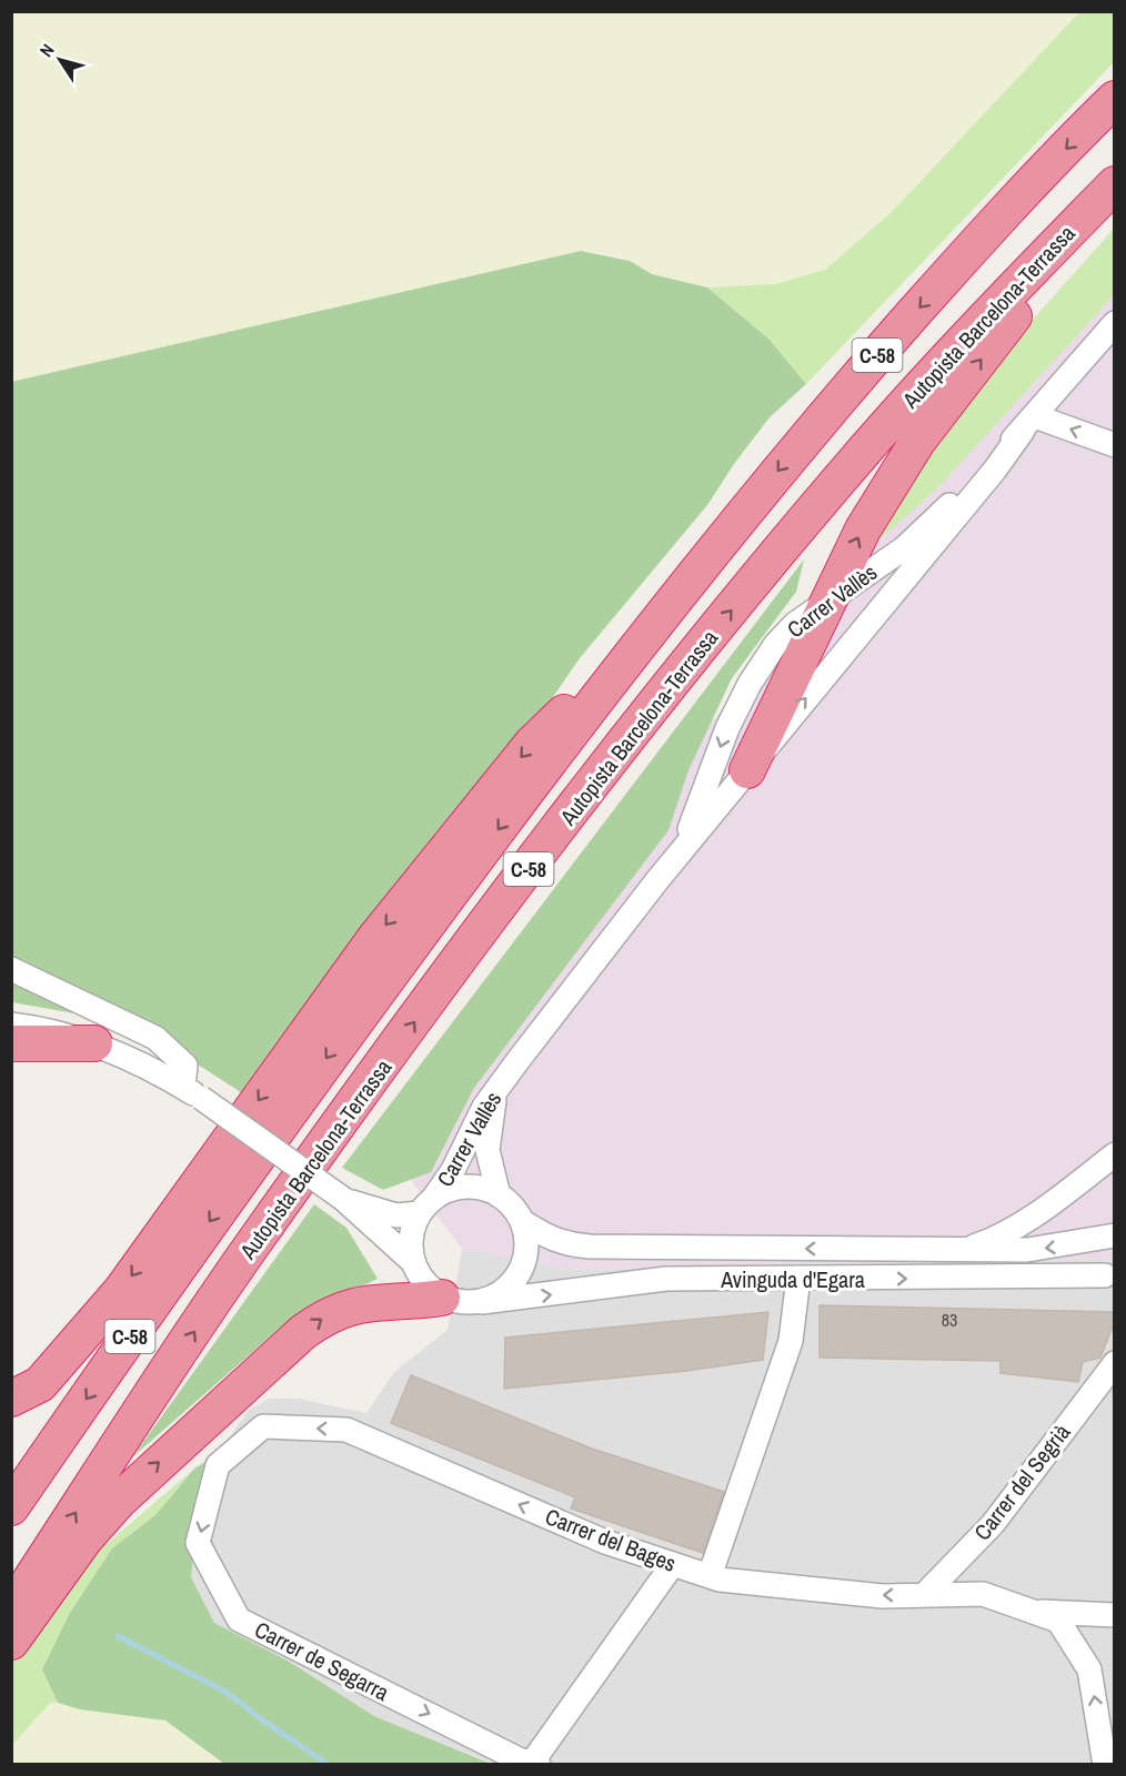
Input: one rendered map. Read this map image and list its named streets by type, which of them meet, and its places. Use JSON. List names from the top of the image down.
{
  "streets": {
    "highway": ["Autopista Barcelona-Terrassa", "C-58"],
    "street": [
      "Carrer Vallès",
      "Avinguda d'Egara",
      "Carrer del Segrià",
      "Carrer del Bages",
      "Carrer de Segarra"
    ]
  },
  "crossings": [
    ["Carrer Vallès", "Avinguda d'Egara"],
    ["Carrer del Segrià", "Carrer del Bages"],
    ["Carrer del Bages", "Carrer de Segarra"]
  ],
  "one_way": ["Carrer del Bages", "Carrer de Segarra"],
  "house_numbers": ["83"],
  "north": "top left"
}
